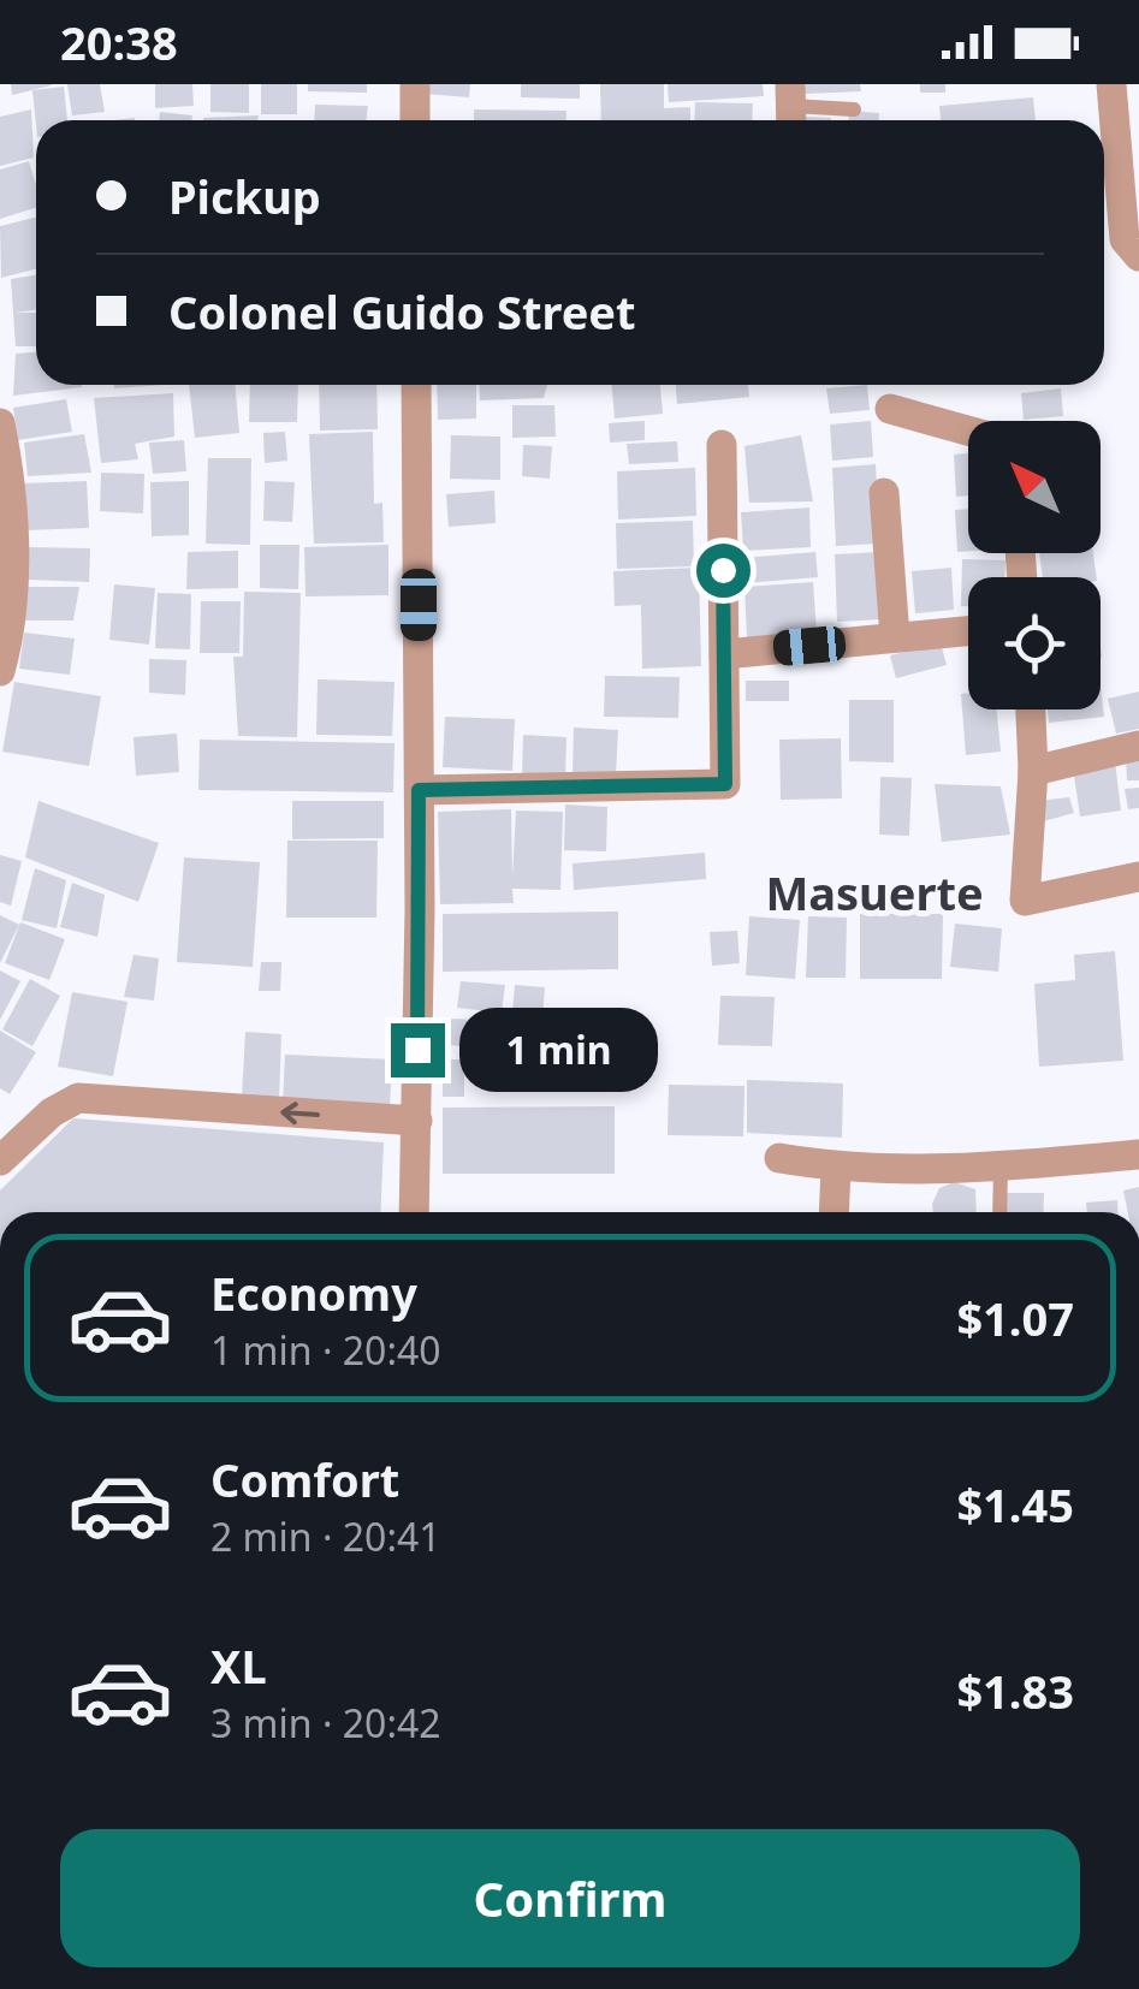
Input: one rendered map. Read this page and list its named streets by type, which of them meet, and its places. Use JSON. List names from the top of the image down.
{
  "districts": ["Masuerte"],
  "north": "top left",
  "page": {
    "status": "20:38",
    "banner": ["Pickup", "Colonel Guido Street"],
    "bubble": "1 min",
    "list": [
      {
        "name": "Economy",
        "note": "1 min · 20:40",
        "value": "$1.07"
      },
      {
        "name": "Comfort",
        "note": "2 min · 20:41",
        "value": "$1.45"
      },
      {
        "name": "XL",
        "note": "3 min · 20:42",
        "value": "$1.83"
      }
    ],
    "buttons": "Confirm"
  }
}
